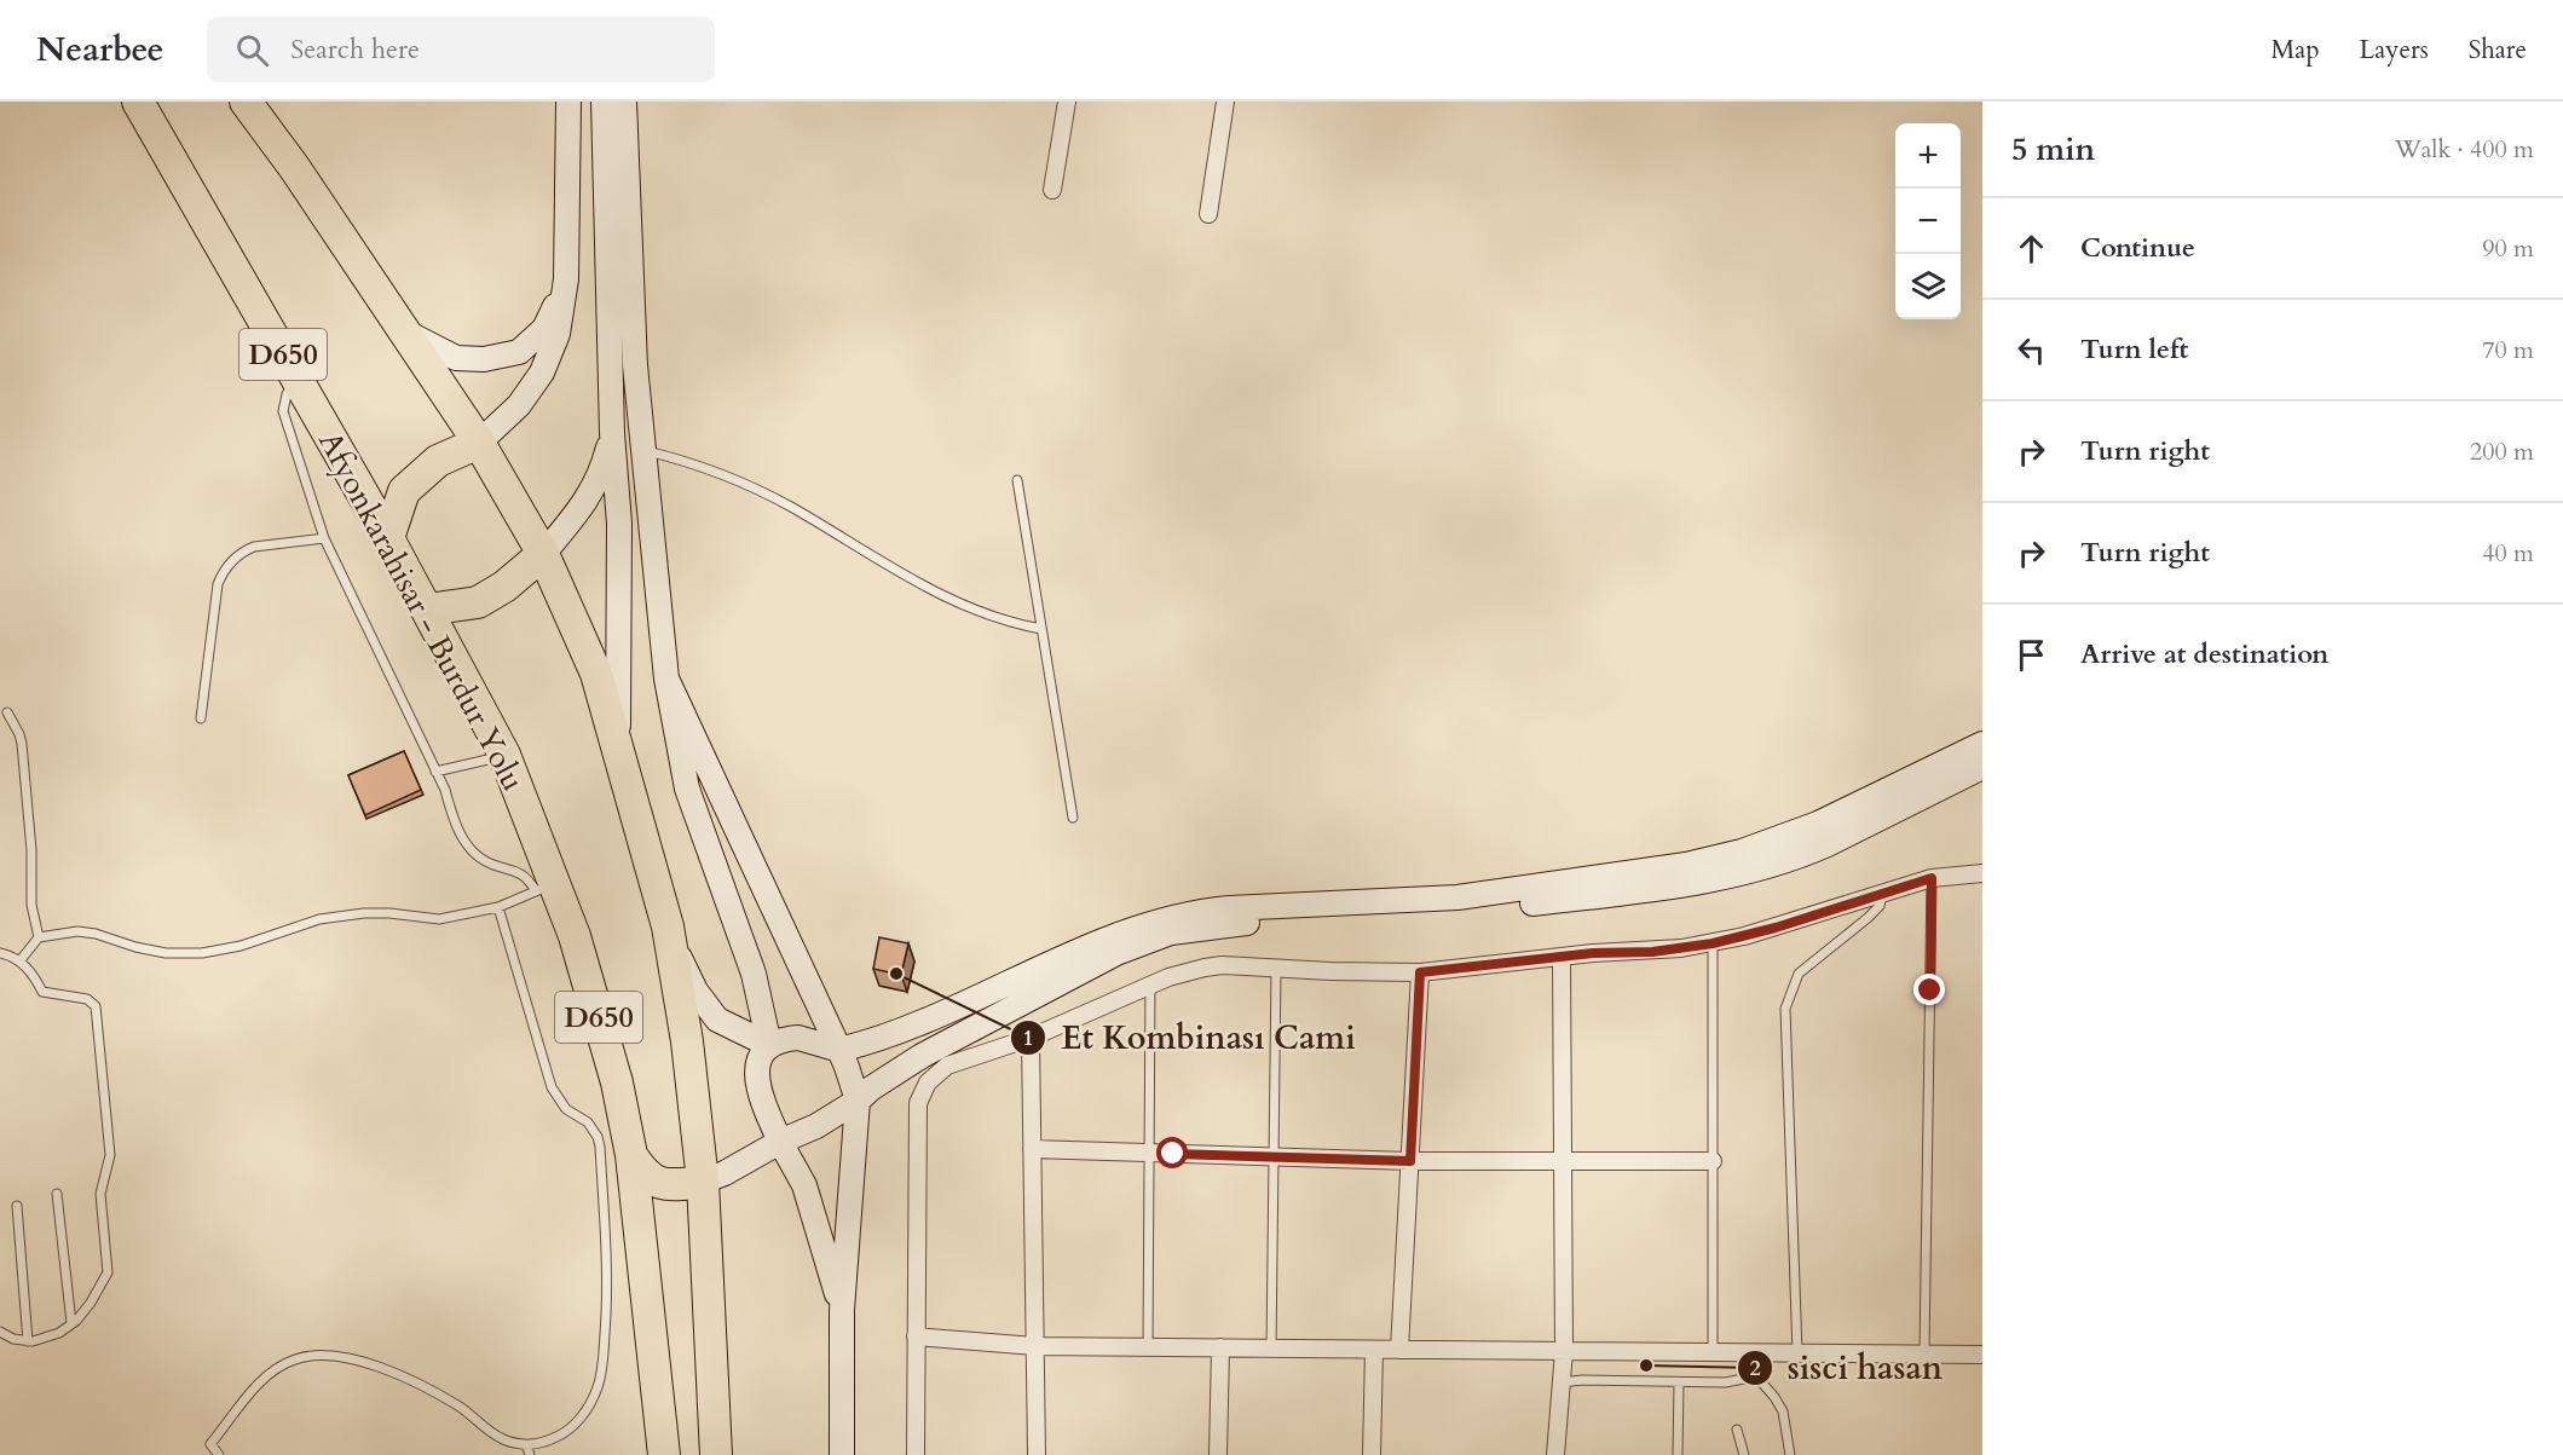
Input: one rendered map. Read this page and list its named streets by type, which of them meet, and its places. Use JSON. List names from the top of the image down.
{
  "streets": {
    "highway": ["D650", "Afyonkarahisar - Burdur Yolu"]
  },
  "crossings": [
    ["D650", "Afyonkarahisar - Burdur Yolu"]
  ],
  "places": ["Et Kombinası Cami", "sisci hasan"],
  "page": {
    "header": "Nearbee",
    "search": "Search here",
    "nav": ["Map", "Layers", "Share"],
    "heading": ["5 min", "Walk · 400 m"],
    "map_buttons": ["+", "−"],
    "list": [
      ["Continue", "90 m"],
      ["Turn left", "70 m"],
      ["Turn right", "200 m"],
      ["Turn right", "40 m"],
      "Arrive at destination"
    ]
  }
}
